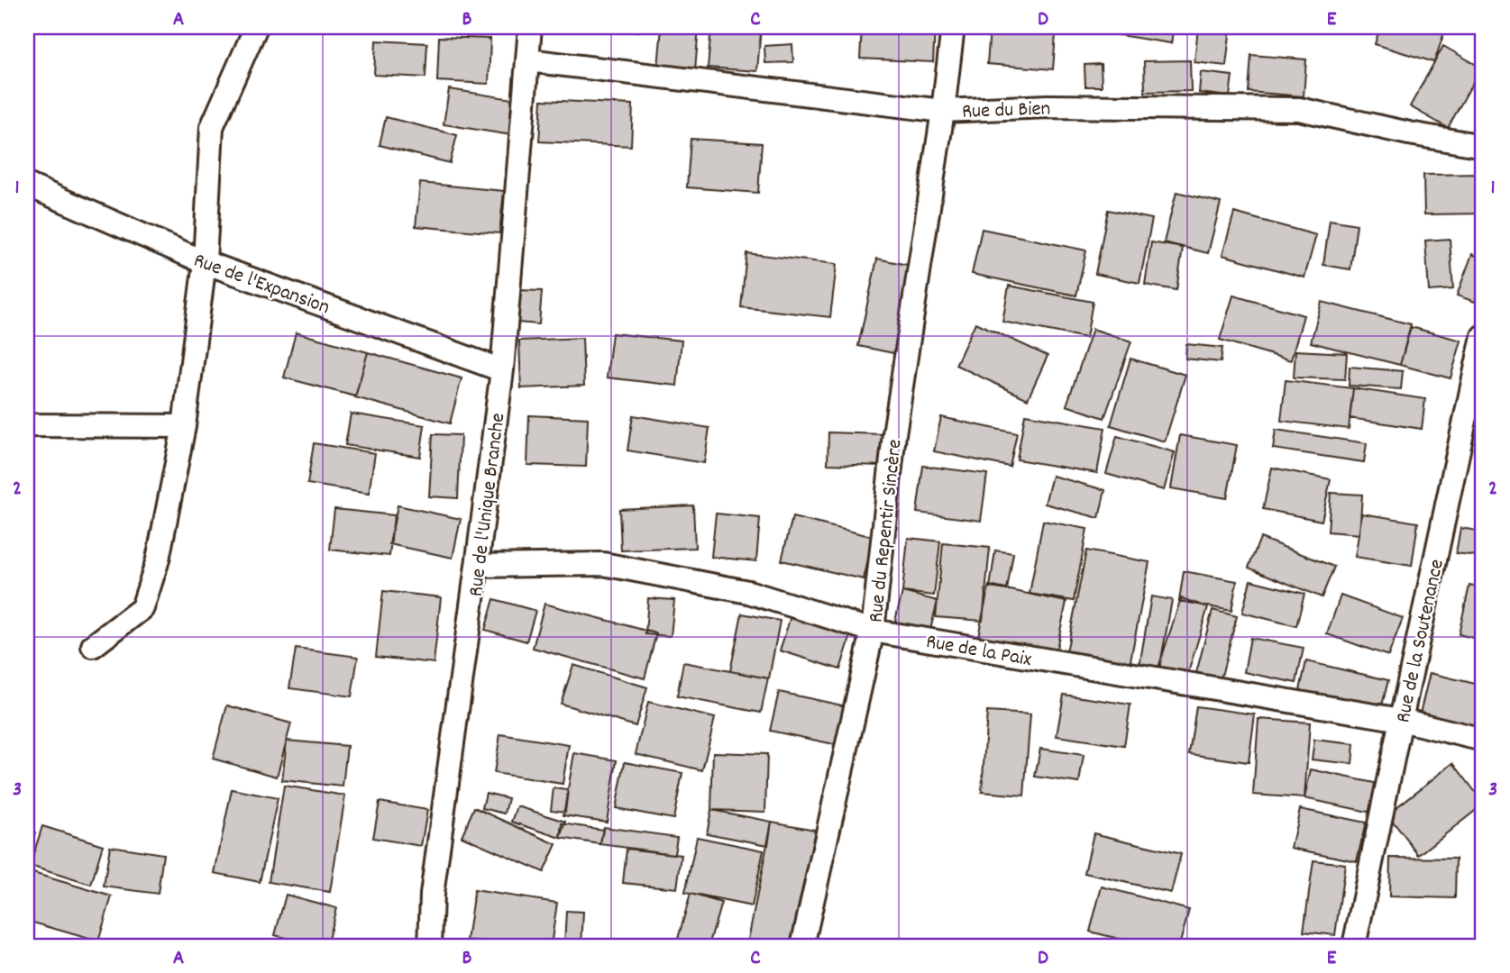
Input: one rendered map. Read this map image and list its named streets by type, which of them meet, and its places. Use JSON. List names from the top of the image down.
{
  "streets": {
    "street": [
      "Rue du Bien",
      "Rue de l'Expansion",
      "Rue de l'Unique Branche",
      "Rue du Repentir Sincère",
      "Rue de la Soutenance",
      "Rue de la Paix"
    ]
  },
  "crossings": [
    ["Rue du Bien", "Rue de l'Unique Branche"],
    ["Rue du Bien", "Rue du Repentir Sincère"],
    ["Rue de l'Expansion", "Rue de l'Unique Branche"],
    ["Rue de l'Unique Branche", "Rue de la Paix"],
    ["Rue du Repentir Sincère", "Rue de la Paix"],
    ["Rue de la Soutenance", "Rue de la Paix"]
  ],
  "grid": {
    "columns": [
      "A",
      "B",
      "C",
      "D",
      "E"
    ],
    "rows": ["1", "2", "3"]
  }
}
